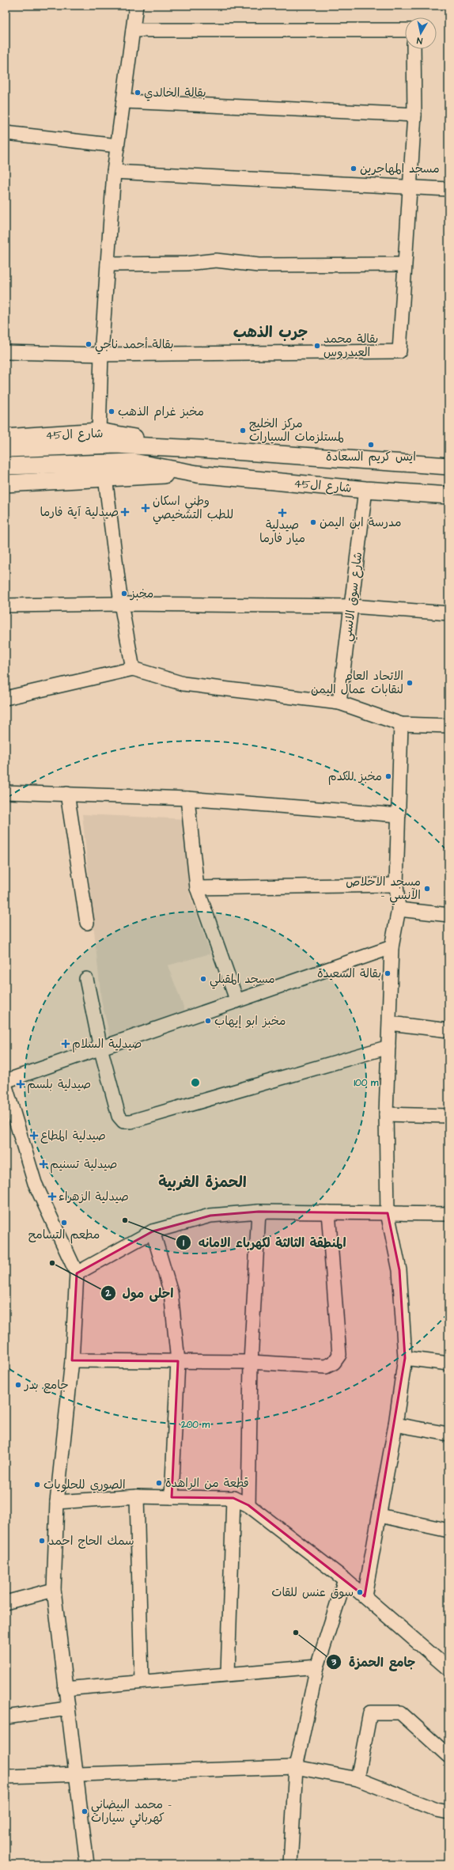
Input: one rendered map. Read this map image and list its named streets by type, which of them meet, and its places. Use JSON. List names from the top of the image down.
{
  "streets": {
    "main road": ["شارع ال45"],
    "street": ["شارع سوق الانسي"]
  },
  "crossings": [
    ["شارع ال45", "شارع سوق الانسي"]
  ],
  "districts": ["جرب الذهب", "الحمزة الغربية"],
  "places": {
    "other": [
      "بقالة الخالدي",
      "مسجد المهاجرين",
      "بقالة أحمد ناجي",
      "بقالة محمد العيدروس",
      "مخبز غرام الذهب",
      "مركز الخليج لمستلزمات السيارات",
      "ايس كريم السعادة",
      "مدرسة ابن اليمن",
      "مخبز",
      "الاتحاد العام لنقابات عمال اليمن",
      "مخبز للكدم",
      "مسجد الاخلاص - الآنسي",
      "بقالة السعيدة",
      "مسجد المقبلي",
      "مخبز ابو إيهاب",
      "المنطقة الثالثة لكهرباء الامانه",
      "مطعم التسامح",
      "احلى مول",
      "جامع بدر",
      "قطعة من الراهدة",
      "الصوري للحلويات",
      "سمك الحاج احمد",
      "سوق عنس للقات",
      "جامع الحمزة",
      "محمد البيضاني - كهربائي سيارات"
    ],
    "health": [
      "وطني اسكان للطب التشخيصي",
      "صيدلية آية فارما",
      "صيدلية ميار فارما",
      "صيدلية السلام",
      "صيدلية بلسم",
      "صيدلية المطاع",
      "صيدلية تسنيم",
      "صيدلية الزهراء"
    ]
  },
  "north": "bottom",
  "rings": ["100 m", "200 m"]
}
